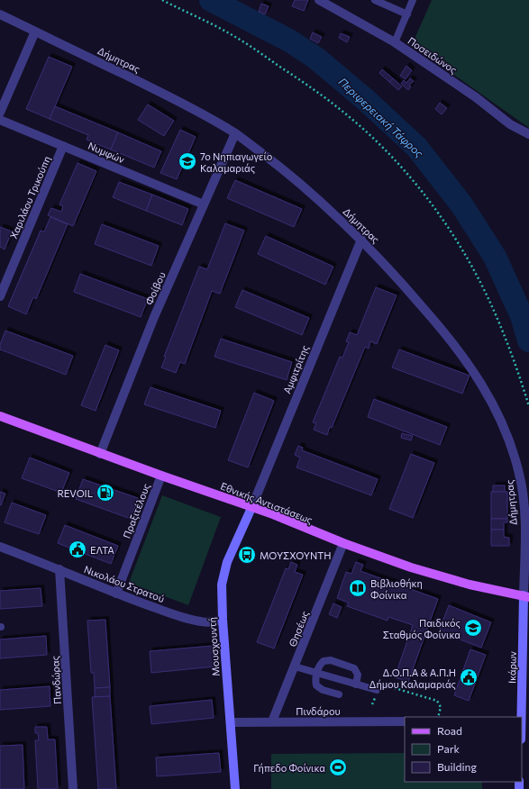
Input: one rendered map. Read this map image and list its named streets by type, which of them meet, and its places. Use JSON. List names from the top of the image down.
{
  "streets": {
    "main road": ["Εθνικής Αντιστάσεως", "Μουσχουντή", "Ικάρων"],
    "street": [
      "Ποσειδώνος",
      "Δήμητρας",
      "Νυμφών",
      "Χαριλάου Τρικούπη",
      "Φοίβου",
      "Αμφιτρίτης",
      "Πραξιτέλους",
      "Νικολάου Στρατού",
      "Θησέως",
      "Πανδώρας",
      "Πινδάρου"
    ]
  },
  "crossings": [
    ["Δήμητρας", "Φοίβου"],
    ["Δήμητρας", "Αμφιτρίτης"],
    ["Δήμητρας", "Εθνικής Αντιστάσεως"],
    ["Δήμητρας", "Ικάρων"],
    ["Νυμφών", "Χαριλάου Τρικούπη"],
    ["Νυμφών", "Φοίβου"],
    ["Φοίβου", "Εθνικής Αντιστάσεως"],
    ["Αμφιτρίτης", "Εθνικής Αντιστάσεως"],
    ["Αμφιτρίτης", "Μουσχουντή"],
    ["Εθνικής Αντιστάσεως", "Πραξιτέλους"],
    ["Εθνικής Αντιστάσεως", "Θησέως"],
    ["Εθνικής Αντιστάσεως", "Μουσχουντή"],
    ["Εθνικής Αντιστάσεως", "Ικάρων"],
    ["Πραξιτέλους", "Νικολάου Στρατού"],
    ["Νικολάου Στρατού", "Μουσχουντή"],
    ["Νικολάου Στρατού", "Πανδώρας"],
    ["Θησέως", "Πινδάρου"],
    ["Μουσχουντή", "Πινδάρου"]
  ],
  "water": ["Περιφερειακή Τάφρος"],
  "places": {
    "school or university": ["7ο Νηπιαγωγείο Καλαμαριάς", "Παιδικός Σταθμός Φοίνικα"],
    "fuel station": ["REVOIL"],
    "public building": ["ΕΛΤΑ", "Δ.Ο.Π.Α & Α.Π.Η Δήμου Καλαμαριάς"],
    "bus stop": ["ΜΟΥΣΧΟΥΝΤΗ"],
    "library": ["Βιβλιοθήκη Φοίνικα"],
    "sports": ["Γήπεδο Φοίνικα"]
  },
  "legend": ["Road", "Park", "Building"]
}
